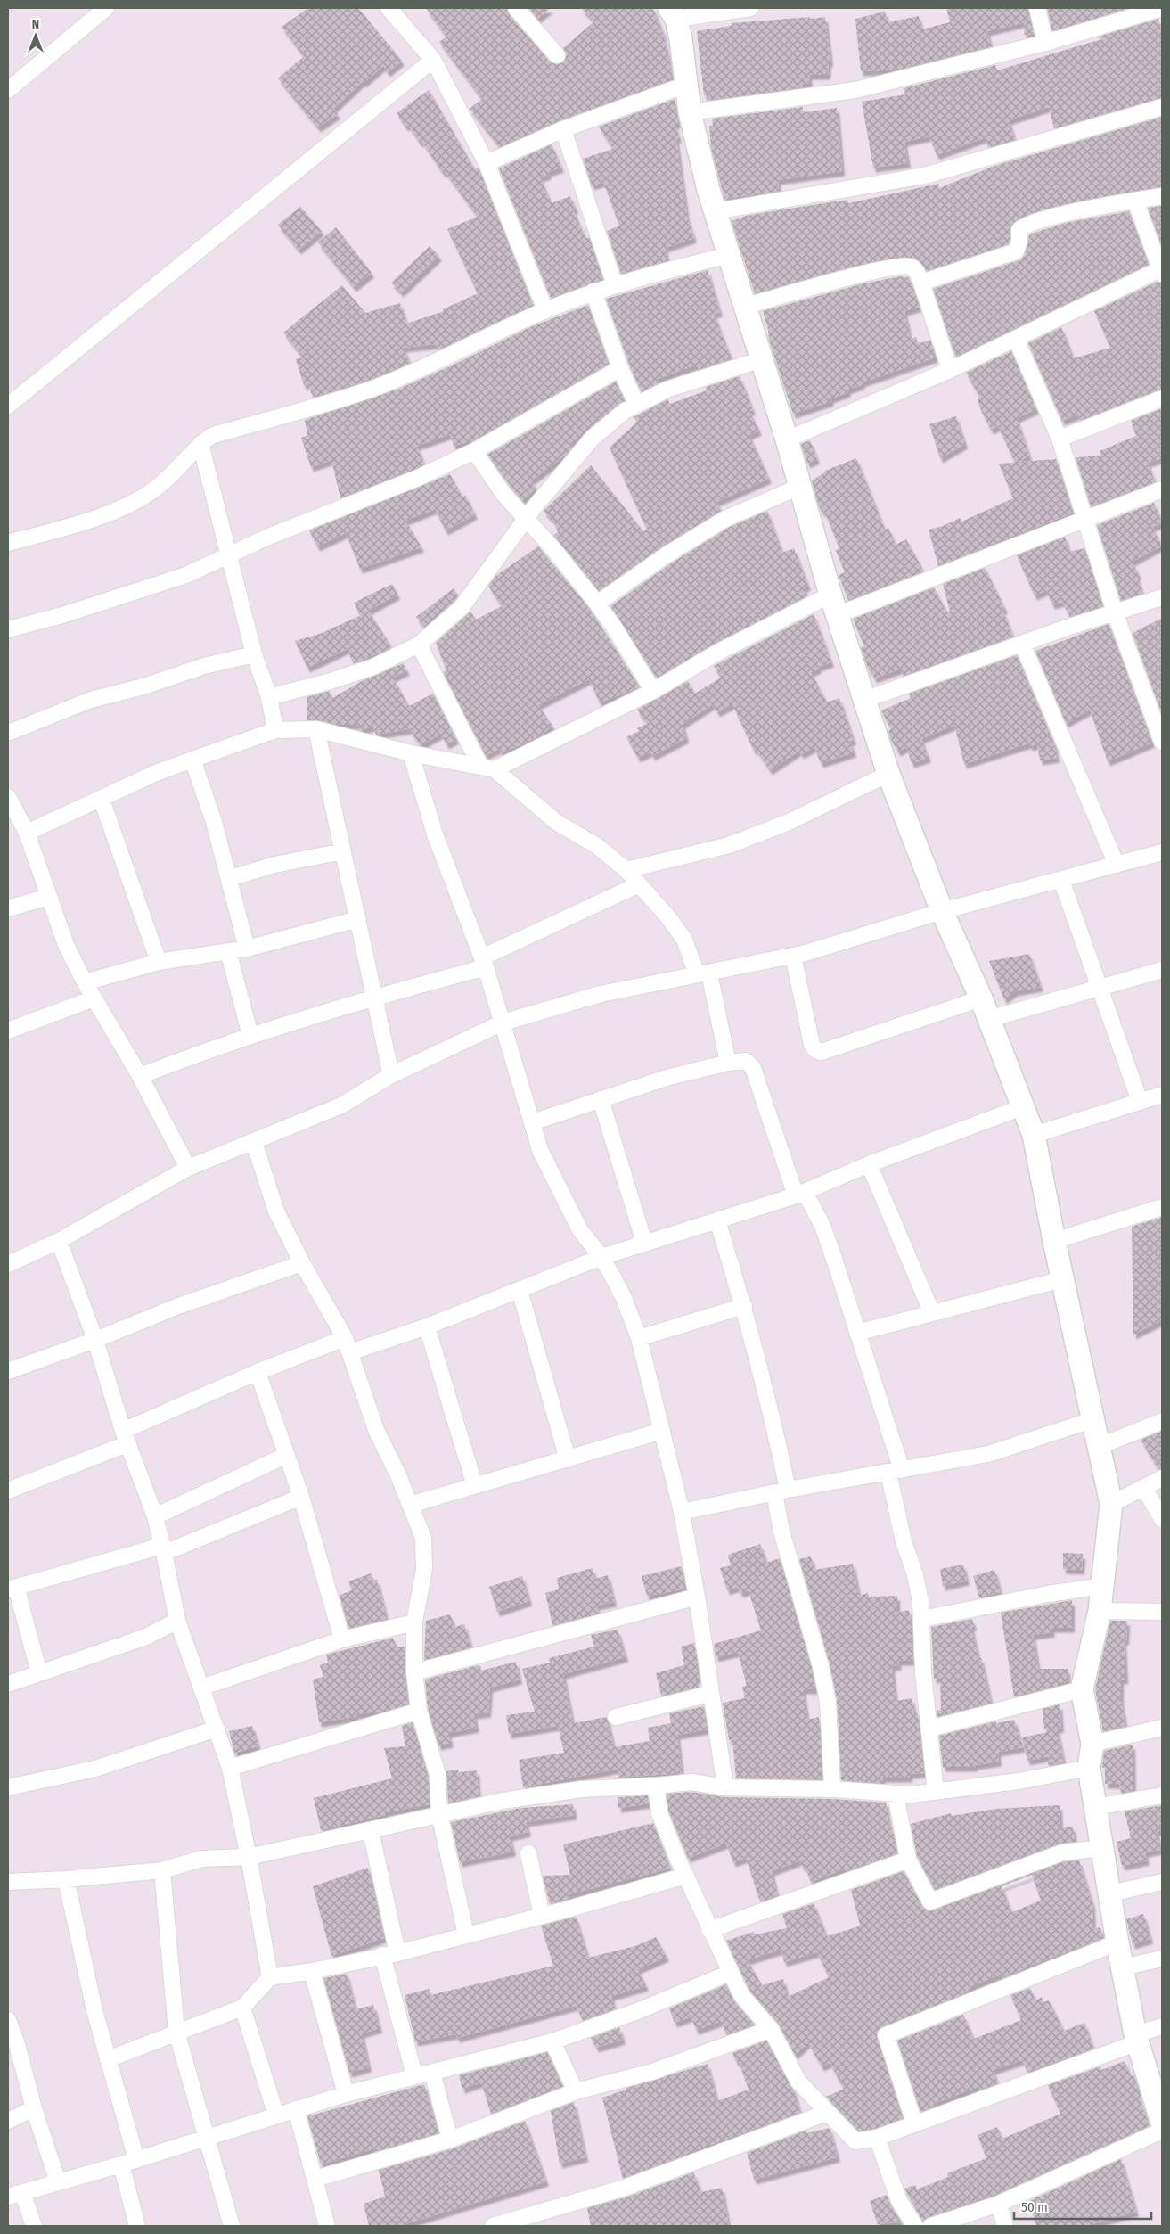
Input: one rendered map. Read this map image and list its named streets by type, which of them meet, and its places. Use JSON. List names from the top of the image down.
{
  "scale_bar": "50 m",
  "north": "top"
}
